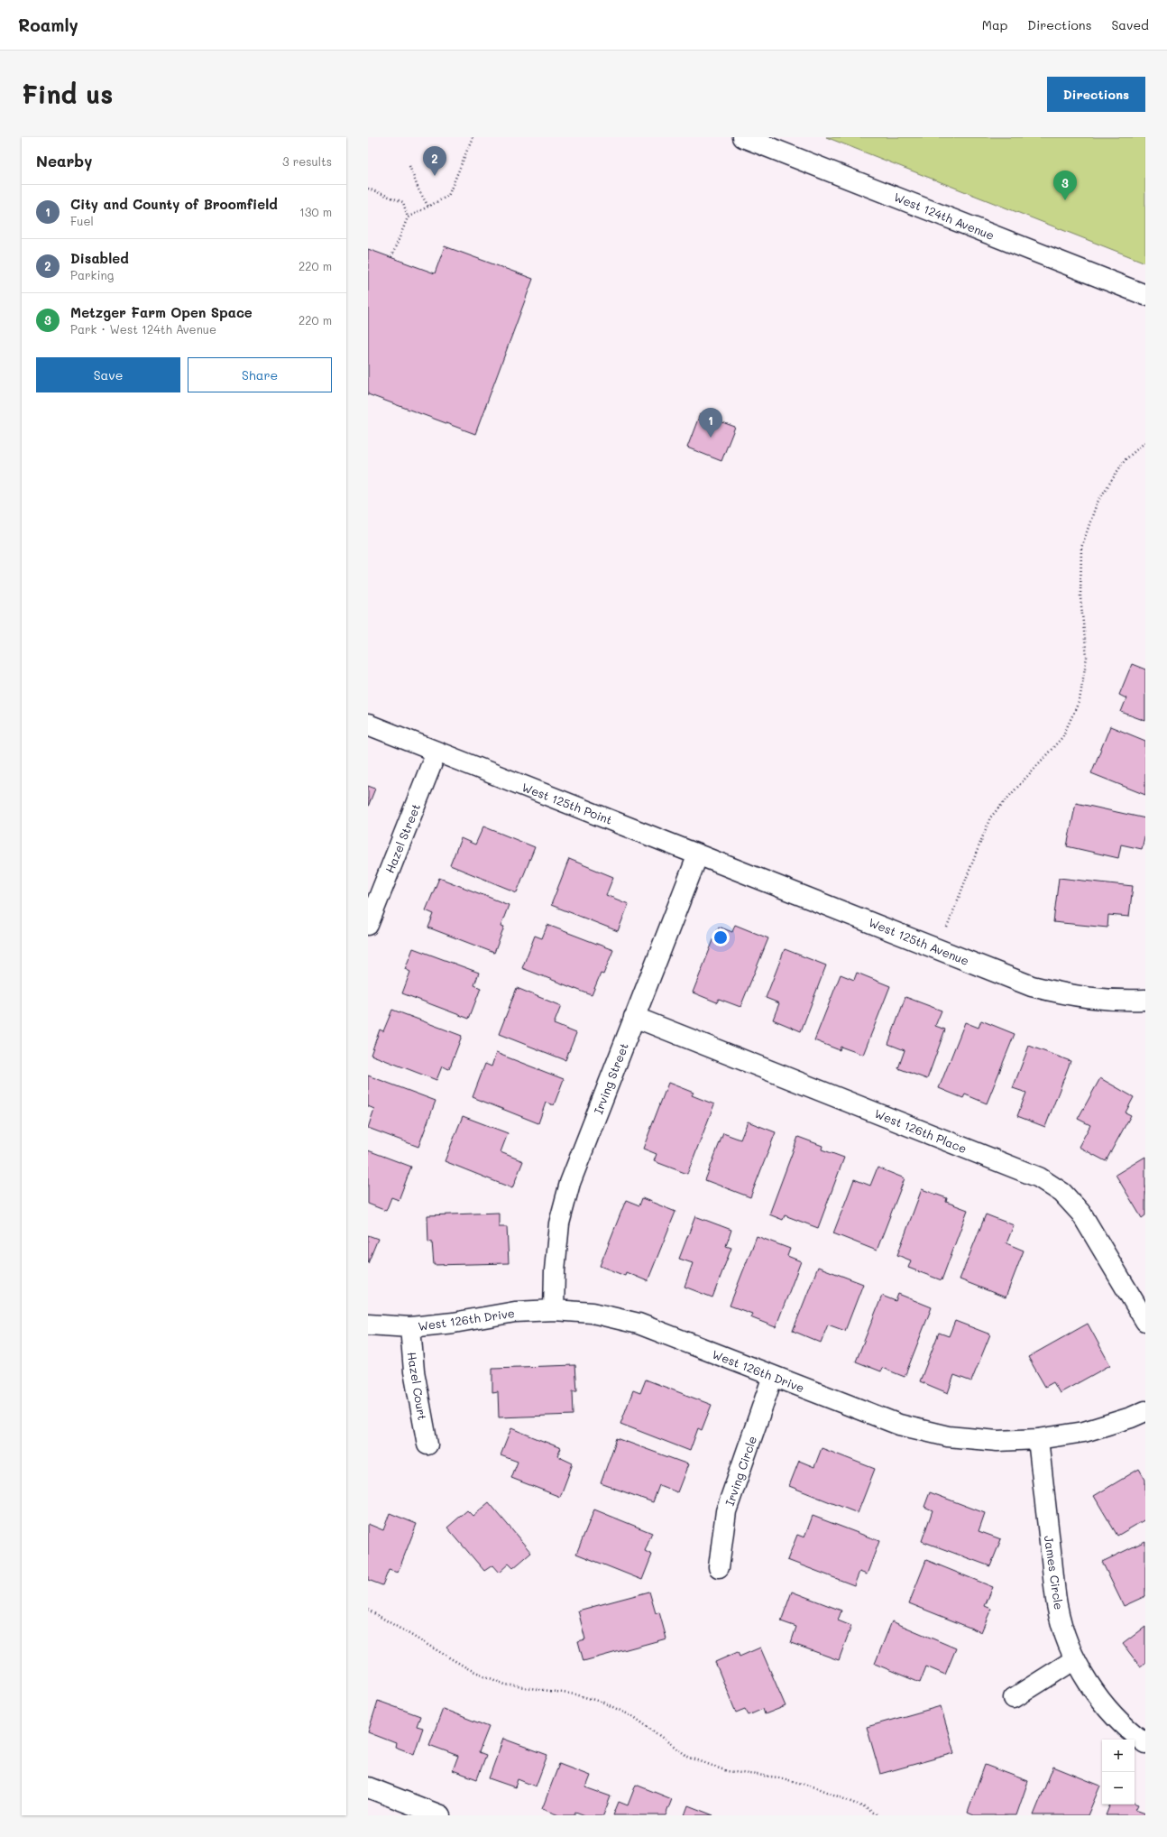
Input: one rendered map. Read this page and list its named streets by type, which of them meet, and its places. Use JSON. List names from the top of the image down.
{
  "streets": {
    "street": [
      "West 124th Avenue",
      "West 125th Point",
      "Hazel Street",
      "West 125th Avenue",
      "Irving Street",
      "West 126th Place",
      "West 126th Drive",
      "Hazel Court",
      "Irving Circle",
      "James Circle"
    ]
  },
  "crossings": [
    ["West 125th Point", "Hazel Street"],
    ["West 125th Point", "West 125th Avenue"],
    ["West 125th Point", "Irving Street"],
    ["West 125th Avenue", "Irving Street"],
    ["Irving Street", "West 126th Place"],
    ["Irving Street", "West 126th Drive"],
    ["West 126th Drive", "Hazel Court"],
    ["West 126th Drive", "Irving Circle"],
    ["West 126th Drive", "James Circle"]
  ],
  "page": {
    "header": "Roamly",
    "nav": ["Map", "Directions", "Saved"],
    "buttons": [
      "Directions",
      ["Save", "Share"]
    ],
    "title": "Find us",
    "heading": ["Nearby", "3 results"],
    "pins": ["2", "3", "1"],
    "list": [
      {
        "mark": "1",
        "name": "City and County of Broomfield",
        "note": "Fuel",
        "value": "130 m"
      },
      {
        "mark": "2",
        "name": "Disabled",
        "note": "Parking",
        "value": "220 m"
      },
      {
        "mark": "3",
        "name": "Metzger Farm Open Space",
        "note": "Park · West 124th Avenue",
        "value": "220 m"
      }
    ],
    "map_buttons": ["+", "−"]
  }
}
